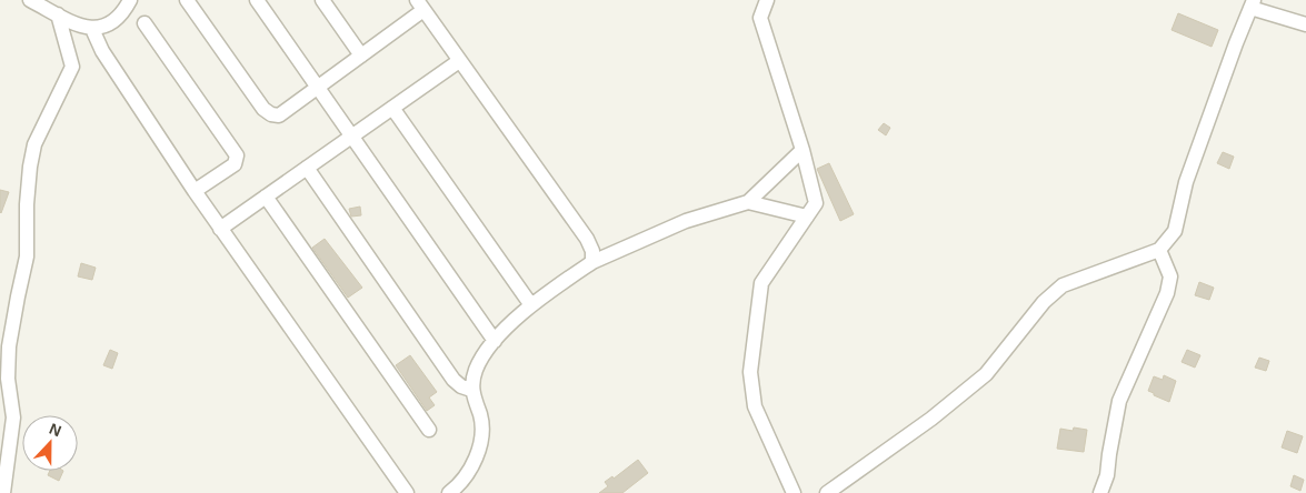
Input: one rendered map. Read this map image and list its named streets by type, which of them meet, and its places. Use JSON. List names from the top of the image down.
{
  "north": "top"
}
